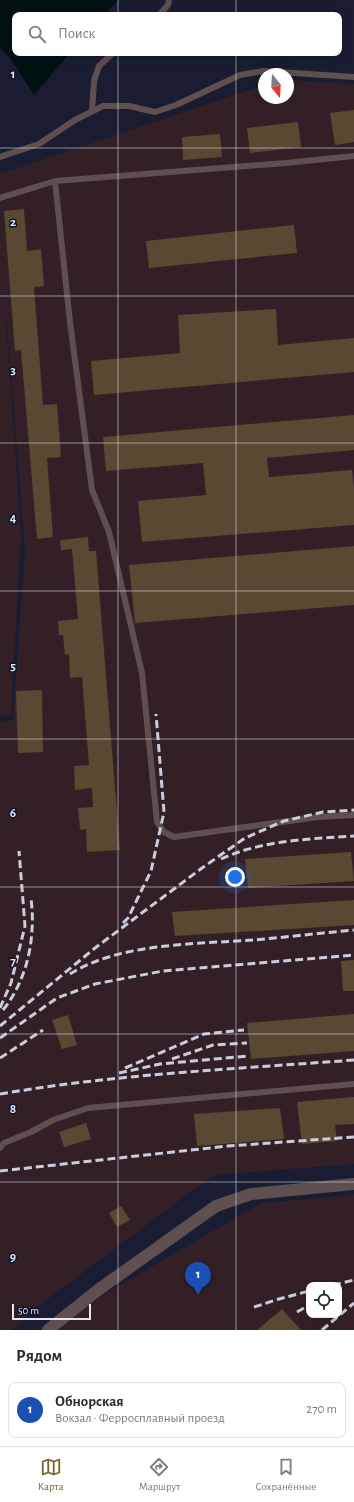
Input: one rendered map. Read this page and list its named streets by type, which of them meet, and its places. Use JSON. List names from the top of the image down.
{
  "scale_bar": "50 m",
  "north": "bottom",
  "page": {
    "search": "Поиск",
    "pins": "1",
    "scale": "50 m",
    "heading": "Рядом",
    "list": [
      {
        "mark": "1",
        "name": "Обнорская",
        "note": "Вокзал · Ферросплавный проезд",
        "value": "270 m"
      }
    ],
    "nav": ["Карта", "Маршрут", "Сохранённые"]
  },
  "grid": {
    "rows": [
      "1",
      "2",
      "3",
      "4",
      "5",
      "6",
      "7",
      "8",
      "9"
    ]
  }
}
